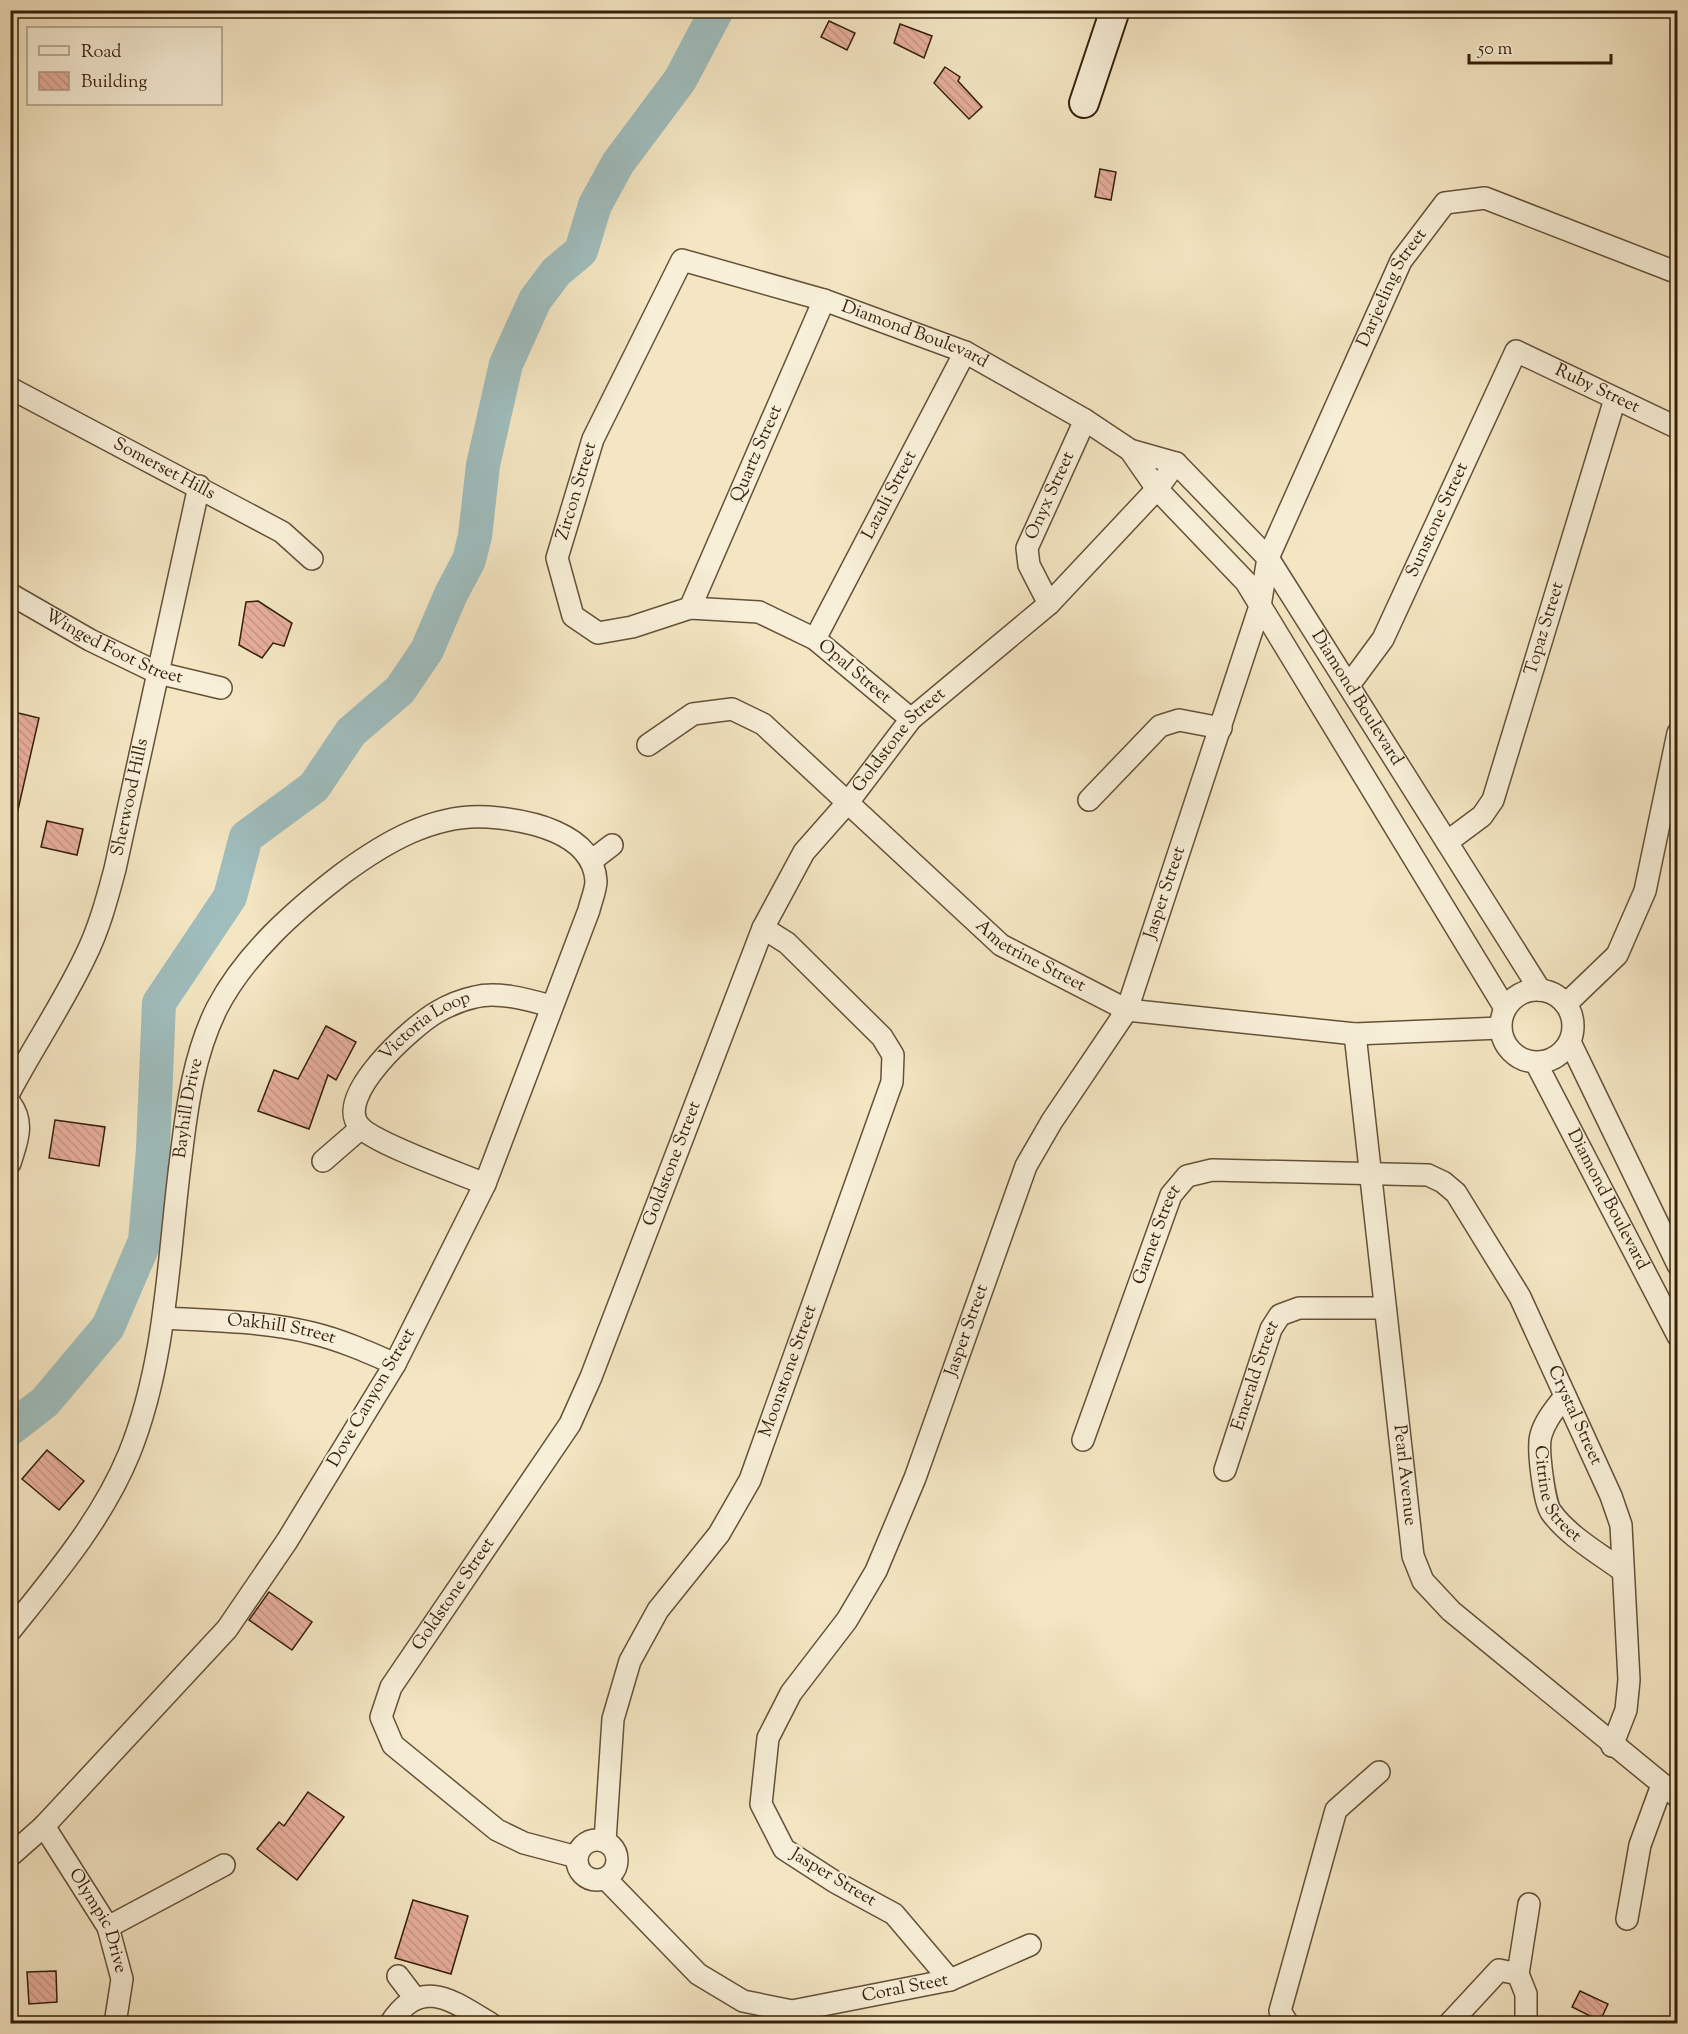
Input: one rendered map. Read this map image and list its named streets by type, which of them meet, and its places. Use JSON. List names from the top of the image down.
{
  "streets": {
    "street": [
      "Darjeeling Street",
      "Diamond Boulevard",
      "Ruby Street",
      "Quartz Street",
      "Somerset Hills",
      "Zircon Street",
      "Onyx Street",
      "Lazuli Street",
      "Sunstone Street",
      "Topaz Street",
      "Winged Foot Street",
      "Opal Street",
      "Goldstone Street",
      "Sherwood Hills",
      "Jasper Street",
      "Ametrine Street",
      "Victoria Loop",
      "Bayhill Drive",
      "Garnet Street",
      "Oakhill Street",
      "Moonstone Street",
      "Emerald Street",
      "Dove Canyon Street",
      "Crystal Street",
      "Pearl Avenue",
      "Citrine Street",
      "Olympic Drive",
      "Coral Steet"
    ]
  },
  "crossings": [
    ["Darjeeling Street", "Diamond Boulevard"],
    ["Darjeeling Street", "Jasper Street"],
    ["Diamond Boulevard", "Quartz Street"],
    ["Diamond Boulevard", "Zircon Street"],
    ["Diamond Boulevard", "Onyx Street"],
    ["Diamond Boulevard", "Lazuli Street"],
    ["Diamond Boulevard", "Sunstone Street"],
    ["Diamond Boulevard", "Topaz Street"],
    ["Diamond Boulevard", "Goldstone Street"],
    ["Diamond Boulevard", "Jasper Street"],
    ["Diamond Boulevard", "Ametrine Street"],
    ["Ruby Street", "Sunstone Street"],
    ["Ruby Street", "Topaz Street"],
    ["Quartz Street", "Zircon Street"],
    ["Quartz Street", "Opal Street"],
    ["Somerset Hills", "Sherwood Hills"],
    ["Zircon Street", "Opal Street"],
    ["Onyx Street", "Goldstone Street"],
    ["Lazuli Street", "Opal Street"],
    ["Winged Foot Street", "Sherwood Hills"],
    ["Opal Street", "Goldstone Street"],
    ["Goldstone Street", "Ametrine Street"],
    ["Goldstone Street", "Moonstone Street"],
    ["Goldstone Street", "Coral Steet"],
    ["Jasper Street", "Ametrine Street"],
    ["Jasper Street", "Coral Steet"],
    ["Ametrine Street", "Pearl Avenue"],
    ["Victoria Loop", "Dove Canyon Street"],
    ["Bayhill Drive", "Oakhill Street"],
    ["Bayhill Drive", "Dove Canyon Street"],
    ["Garnet Street", "Crystal Street"],
    ["Garnet Street", "Pearl Avenue"],
    ["Oakhill Street", "Dove Canyon Street"],
    ["Moonstone Street", "Coral Steet"],
    ["Emerald Street", "Pearl Avenue"],
    ["Dove Canyon Street", "Olympic Drive"],
    ["Crystal Street", "Pearl Avenue"],
    ["Crystal Street", "Citrine Street"]
  ],
  "legend": ["Road", "Building"],
  "scale_bar": "50 m"
}
